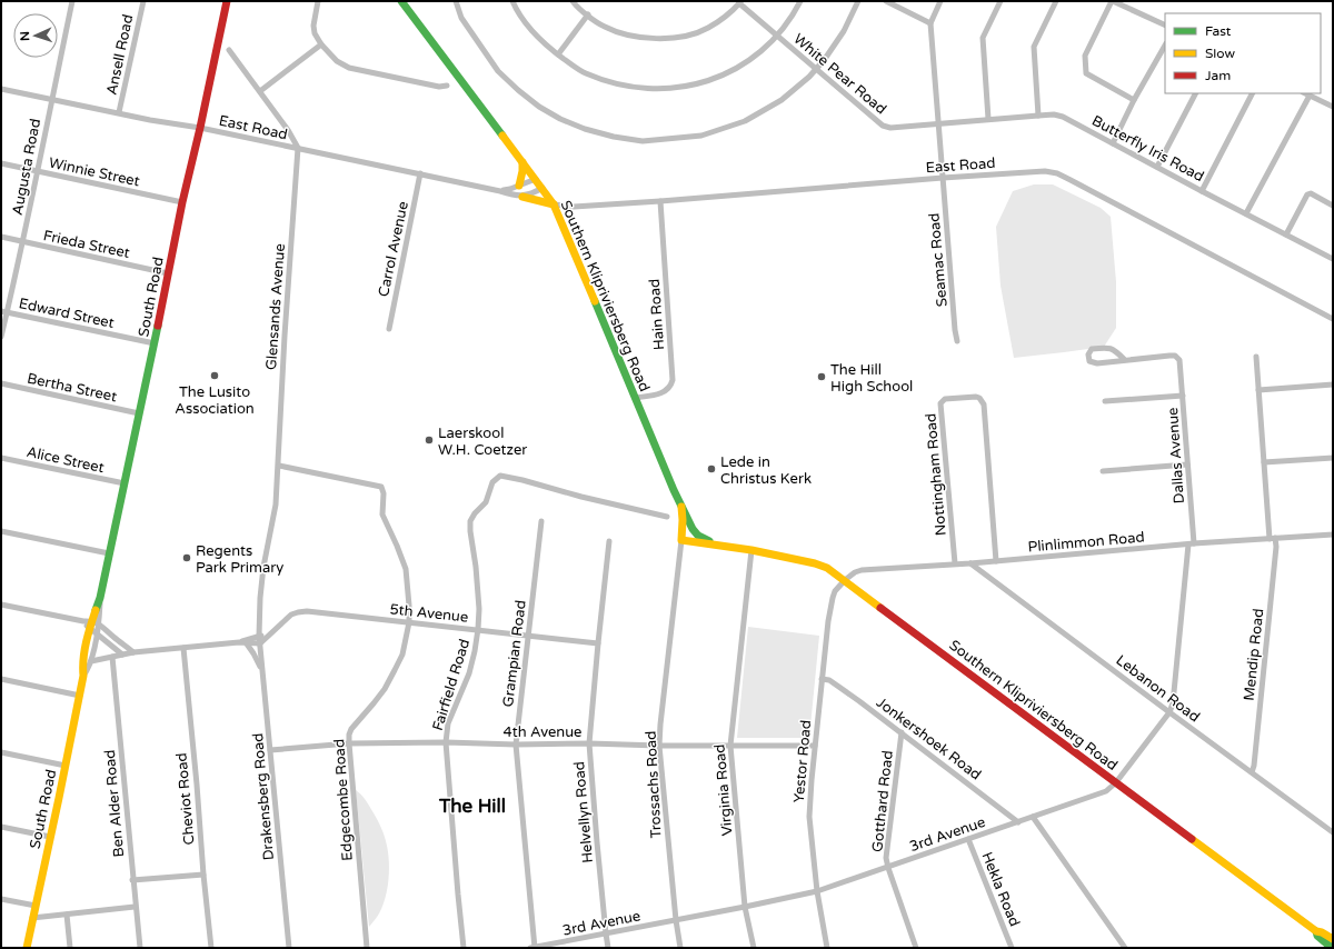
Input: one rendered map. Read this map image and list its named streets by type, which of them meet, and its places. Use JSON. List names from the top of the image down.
{
  "streets": {
    "street": [
      "Ansell Road",
      "White Pear Road",
      "East Road",
      "Butterfly Iris Road",
      "Augusta Road",
      "Winnie Street",
      "Frieda Street",
      "Carrol Avenue",
      "Seamac Road",
      "Southern Klipriviersberg Road",
      "South Road",
      "Glensands Avenue",
      "Edward Street",
      "Hain Road",
      "Bertha Street",
      "Dallas Avenue",
      "Alice Street",
      "Nottingham Road",
      "Plinlimmon Road",
      "5th Avenue",
      "Grampian Road",
      "Mendip Road",
      "Fairfield Road",
      "Lebanon Road",
      "4th Avenue",
      "Jonkershoek Road",
      "Yestor Road",
      "Trossachs Road",
      "Virginia Road",
      "Drakensberg Road",
      "Cheviot Road",
      "Edgecombe Road",
      "Gotthard Road",
      "Ben Alder Road",
      "Helvellyn Road",
      "3rd Avenue",
      "Hekla Road"
    ]
  },
  "crossings": [
    ["Ansell Road", "East Road"],
    ["White Pear Road", "Butterfly Iris Road"],
    ["White Pear Road", "Seamac Road"],
    ["East Road", "Augusta Road"],
    ["East Road", "Carrol Avenue"],
    ["East Road", "Seamac Road"],
    ["East Road", "Southern Klipriviersberg Road"],
    ["East Road", "South Road"],
    ["East Road", "Glensands Avenue"],
    ["East Road", "Hain Road"],
    ["Butterfly Iris Road", "Seamac Road"],
    ["Augusta Road", "Winnie Street"],
    ["Augusta Road", "Frieda Street"],
    ["Augusta Road", "Edward Street"],
    ["Winnie Street", "South Road"],
    ["Frieda Street", "South Road"],
    ["Southern Klipriviersberg Road", "Hain Road"],
    ["Southern Klipriviersberg Road", "Plinlimmon Road"],
    ["Southern Klipriviersberg Road", "Yestor Road"],
    ["Southern Klipriviersberg Road", "Trossachs Road"],
    ["Southern Klipriviersberg Road", "Virginia Road"],
    ["Southern Klipriviersberg Road", "3rd Avenue"],
    ["South Road", "Edward Street"],
    ["South Road", "Bertha Street"],
    ["South Road", "Alice Street"],
    ["Glensands Avenue", "Edgecombe Road"],
    ["Dallas Avenue", "Plinlimmon Road"],
    ["Dallas Avenue", "3rd Avenue"],
    ["Nottingham Road", "Plinlimmon Road"],
    ["Plinlimmon Road", "Mendip Road"],
    ["Plinlimmon Road", "Lebanon Road"],
    ["Plinlimmon Road", "Yestor Road"],
    ["Plinlimmon Road", "3rd Avenue"],
    ["5th Avenue", "Grampian Road"],
    ["5th Avenue", "Fairfield Road"],
    ["5th Avenue", "Drakensberg Road"],
    ["5th Avenue", "Edgecombe Road"],
    ["5th Avenue", "Helvellyn Road"],
    ["Grampian Road", "4th Avenue"],
    ["Grampian Road", "3rd Avenue"],
    ["Mendip Road", "Lebanon Road"],
    ["Fairfield Road", "4th Avenue"],
    ["Lebanon Road", "3rd Avenue"],
    ["4th Avenue", "Yestor Road"],
    ["4th Avenue", "Trossachs Road"],
    ["4th Avenue", "Virginia Road"],
    ["4th Avenue", "Drakensberg Road"],
    ["4th Avenue", "Edgecombe Road"],
    ["4th Avenue", "Helvellyn Road"],
    ["Jonkershoek Road", "Yestor Road"],
    ["Jonkershoek Road", "Gotthard Road"],
    ["Jonkershoek Road", "3rd Avenue"],
    ["Yestor Road", "3rd Avenue"],
    ["Trossachs Road", "3rd Avenue"],
    ["Virginia Road", "3rd Avenue"],
    ["Gotthard Road", "3rd Avenue"],
    ["Helvellyn Road", "3rd Avenue"],
    ["3rd Avenue", "Hekla Road"]
  ],
  "districts": ["The Hill"],
  "places": [
    "The Lusito Association",
    "The Hill High School",
    "Laerskool W.H. Coetzer",
    "Lede in Christus Kerk",
    "Regents Park Primary"
  ],
  "legend": ["Fast", "Slow", "Jam"],
  "north": "left"
}
